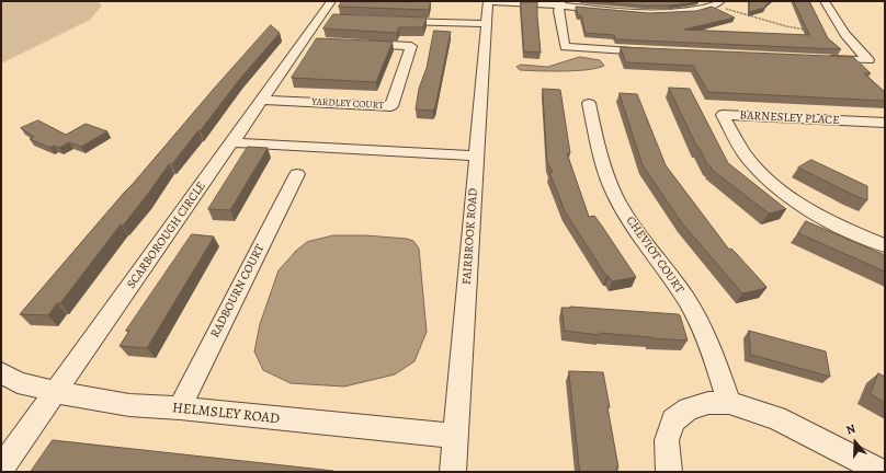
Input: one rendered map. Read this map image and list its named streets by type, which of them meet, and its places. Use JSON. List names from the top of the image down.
{
  "streets": {
    "street": [
      "YARDLEY COURT",
      "BARNESLEY PLACE",
      "SCARBOROUGH CIRCLE",
      "FAIRBROOK ROAD",
      "CHEVIOT COURT",
      "RADBOURN COURT",
      "HELMSLEY ROAD"
    ]
  },
  "crossings": [
    ["YARDLEY COURT", "SCARBOROUGH CIRCLE"],
    ["SCARBOROUGH CIRCLE", "HELMSLEY ROAD"],
    ["FAIRBROOK ROAD", "HELMSLEY ROAD"],
    ["RADBOURN COURT", "HELMSLEY ROAD"]
  ],
  "north": "top"
}
